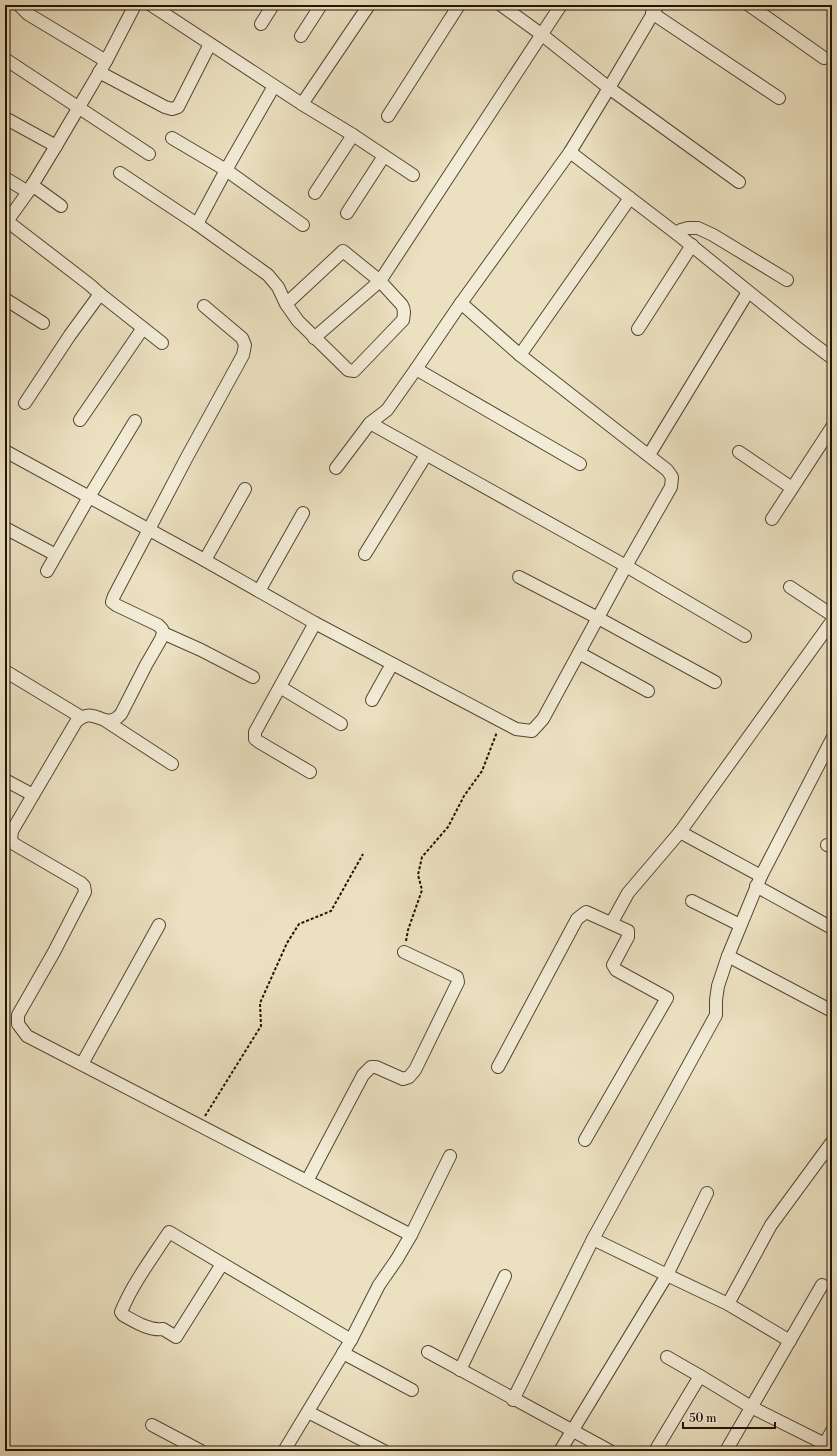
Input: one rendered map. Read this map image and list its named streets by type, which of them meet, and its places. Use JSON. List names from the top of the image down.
{
  "scale_bar": "50 m"
}
